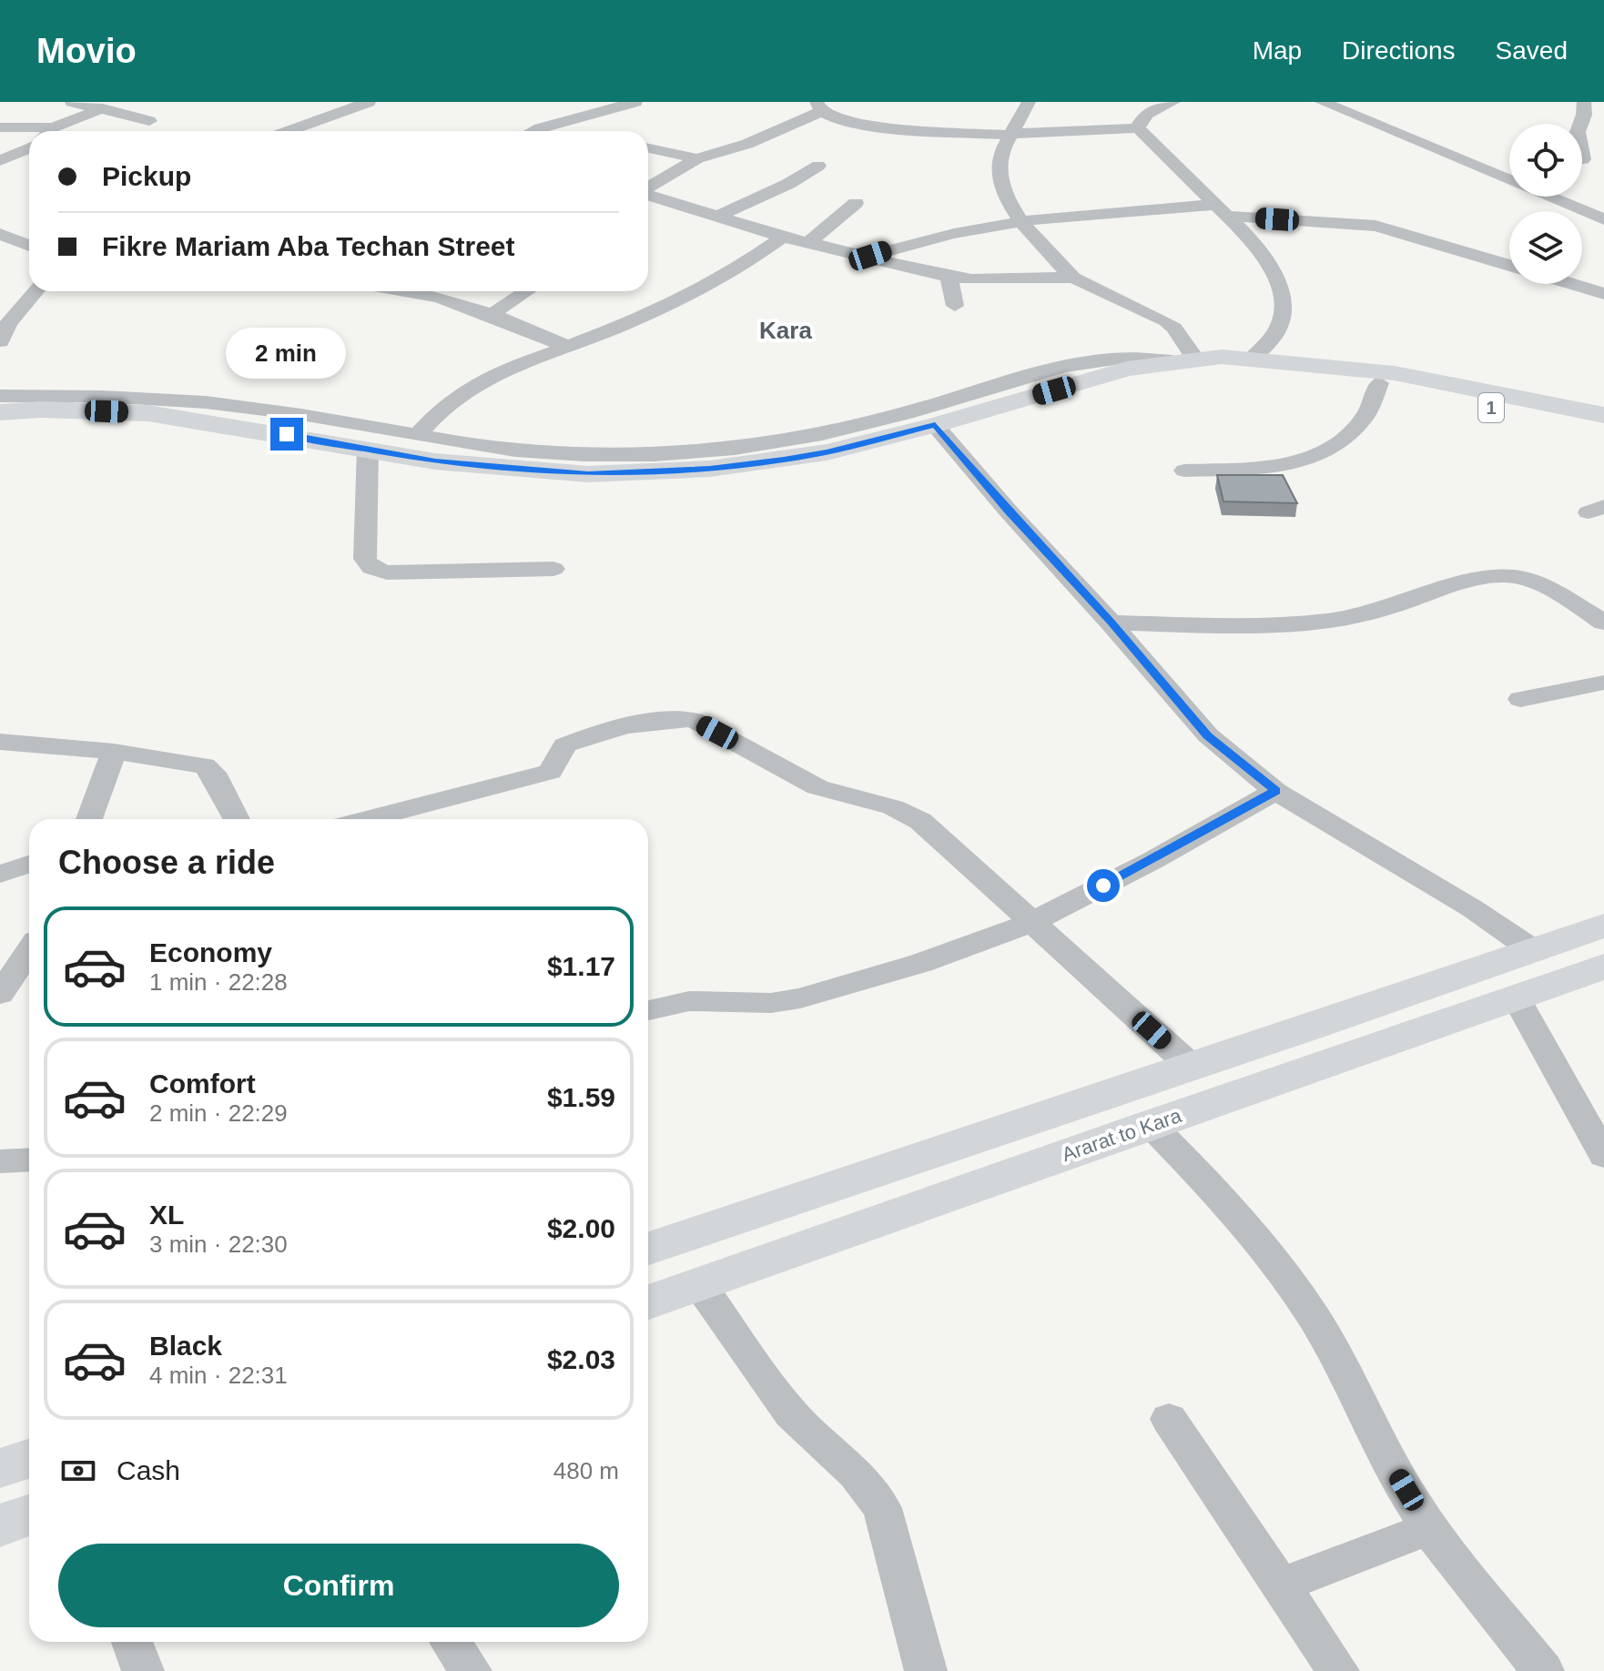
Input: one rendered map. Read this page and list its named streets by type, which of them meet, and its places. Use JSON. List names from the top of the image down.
{
  "streets": {
    "main road": ["1", "Ararat to Kara"]
  },
  "districts": ["Kara"],
  "page": {
    "header": "Movio",
    "nav": ["Map", "Directions", "Saved"],
    "banner": ["Pickup", "Fikre Mariam Aba Techan Street"],
    "bubble": "2 min",
    "heading": "Choose a ride",
    "list": [
      {
        "name": "Economy",
        "note": "1 min · 22:28",
        "value": "$1.17"
      },
      {
        "name": "Comfort",
        "note": "2 min · 22:29",
        "value": "$1.59"
      },
      {
        "name": "XL",
        "note": "3 min · 22:30",
        "value": "$2.00"
      },
      {
        "name": "Black",
        "note": "4 min · 22:31",
        "value": "$2.03"
      }
    ],
    "pay": ["Cash", "480 m"],
    "buttons": "Confirm"
  }
}
